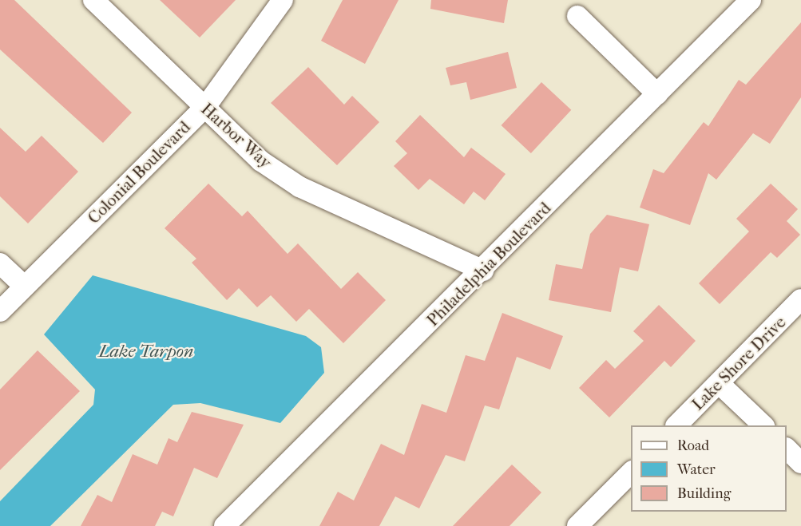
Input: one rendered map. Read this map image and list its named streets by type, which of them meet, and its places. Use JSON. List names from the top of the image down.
{
  "streets": {
    "street": [
      "Harbor Way",
      "Colonial Boulevard",
      "Philadelphia Boulevard",
      "Lake Shore Drive"
    ]
  },
  "crossings": [
    ["Harbor Way", "Colonial Boulevard"],
    ["Harbor Way", "Philadelphia Boulevard"]
  ],
  "water": ["Lake Tarpon"],
  "legend": ["Road", "Water", "Building"]
}
